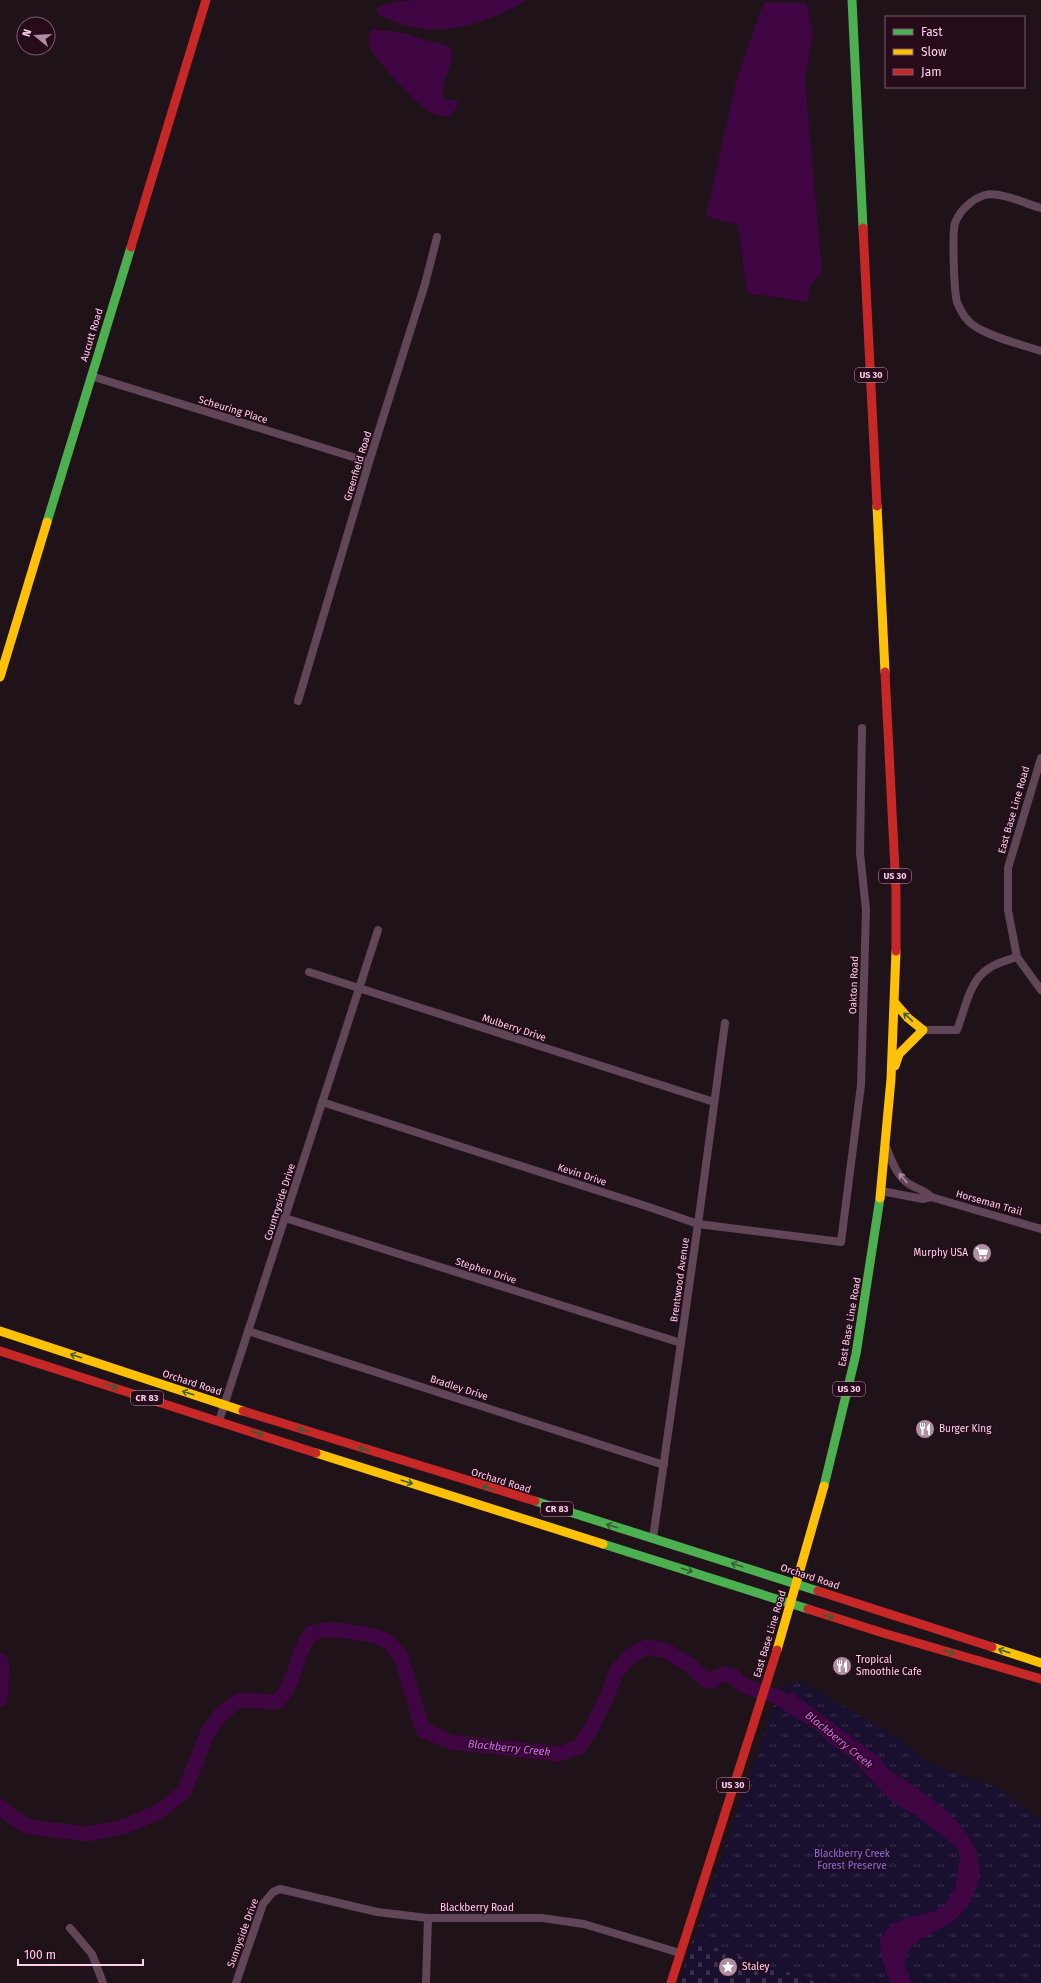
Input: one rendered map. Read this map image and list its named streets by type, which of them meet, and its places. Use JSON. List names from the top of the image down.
{
  "streets": {
    "main road": [
      "Aucutt Road",
      "US 30",
      "East Base Line Road",
      "Orchard Road",
      "CR 83"
    ],
    "street": [
      "Scheuring Place",
      "Greenfield Road",
      "Oakton Road",
      "Mulberry Drive",
      "Kevin Drive",
      "Countryside Drive",
      "Horseman Trail",
      "Stephen Drive",
      "Brentwood Avenue",
      "Bradley Drive",
      "Blackberry Road",
      "Sunnyside Drive"
    ]
  },
  "crossings": [
    ["Aucutt Road", "Scheuring Place"],
    ["US 30", "East Base Line Road"],
    ["US 30", "Horseman Trail"],
    ["Scheuring Place", "Greenfield Road"],
    ["East Base Line Road", "Horseman Trail"],
    ["East Base Line Road", "Orchard Road"],
    ["East Base Line Road", "CR 83"],
    ["East Base Line Road", "Blackberry Road"],
    ["Oakton Road", "Kevin Drive"],
    ["Mulberry Drive", "Countryside Drive"],
    ["Mulberry Drive", "Brentwood Avenue"],
    ["Kevin Drive", "Countryside Drive"],
    ["Kevin Drive", "Brentwood Avenue"],
    ["Countryside Drive", "Stephen Drive"],
    ["Countryside Drive", "Orchard Road"],
    ["Countryside Drive", "Bradley Drive"],
    ["Countryside Drive", "CR 83"],
    ["Stephen Drive", "Brentwood Avenue"],
    ["Brentwood Avenue", "Orchard Road"],
    ["Brentwood Avenue", "Bradley Drive"],
    ["Blackberry Road", "Sunnyside Drive"]
  ],
  "water": ["Blackberry Creek"],
  "parks": ["Blackberry Creek Forest Preserve"],
  "places": {
    "supermarket": ["Murphy USA"],
    "restaurant": ["Burger King", "Tropical Smoothie Cafe"],
    "place": ["Staley"]
  },
  "legend": ["Fast", "Slow", "Jam"],
  "scale_bar": "100 m",
  "north": "left"
}
